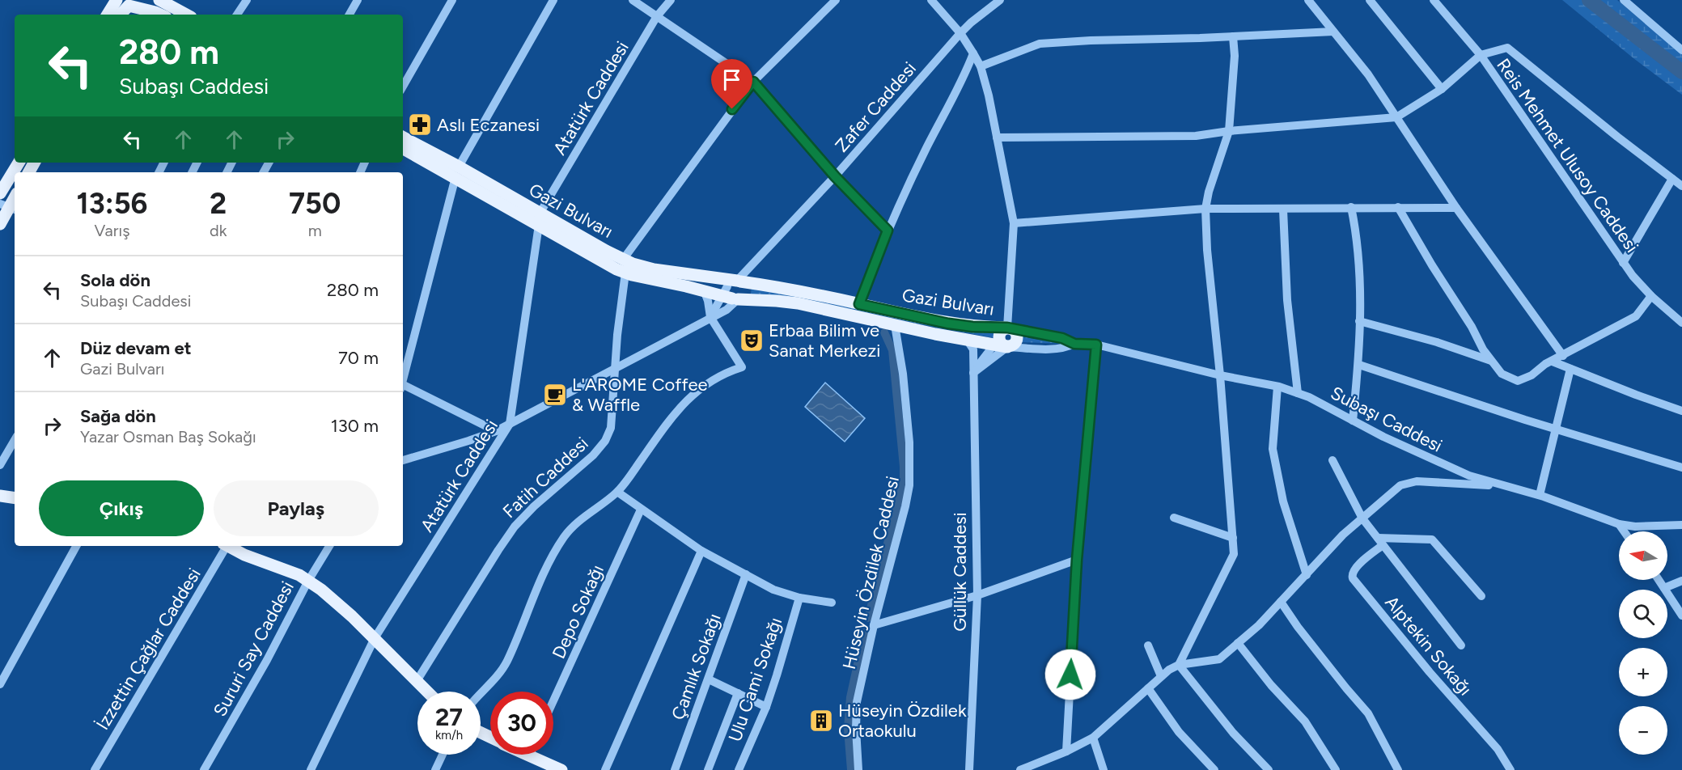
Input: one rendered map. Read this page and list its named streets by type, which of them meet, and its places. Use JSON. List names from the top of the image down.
{
  "streets": {
    "main road": ["Gazi Bulvarı"],
    "street": [
      "Atatürk Caddesi",
      "Zafer Caddesi",
      "Reis Mehmet Ulusoy Caddesi",
      "Subaşı Caddesi",
      "Fatih Caddesi",
      "Güllük Caddesi",
      "Hüseyin Özdilek Caddesi",
      "Depo Sokağı",
      "Alptekin Sokağı",
      "İzzettin Çağlar Caddesi",
      "Sururi Say Caddesi",
      "Çamlık Sokağı",
      "Ulu Cami Sokağı"
    ]
  },
  "crossings": [
    ["Atatürk Caddesi", "Gazi Bulvarı"],
    ["Zafer Caddesi", "Gazi Bulvarı"],
    ["Gazi Bulvarı", "Subaşı Caddesi"],
    ["Gazi Bulvarı", "Fatih Caddesi"],
    ["Gazi Bulvarı", "Güllük Caddesi"],
    ["Gazi Bulvarı", "Hüseyin Özdilek Caddesi"]
  ],
  "places": {
    "pharmacy": ["Aslı Eczanesi"],
    "theatre": ["Erbaa Bilim ve Sanat Merkezi"],
    "cafe": ["L'AROME Coffee & Waffle"],
    "building": ["Hüseyin Özdilek Ortaokulu"]
  },
  "north": "left",
  "page": {
    "turn": ["280 m", "Subaşı Caddesi"],
    "eta": [
      "13:56",
      "Varış",
      "2",
      "dk",
      "750",
      "m"
    ],
    "list": [
      {
        "name": "Sola dön",
        "note": "Subaşı Caddesi",
        "value": "280 m"
      },
      {
        "name": "Düz devam et",
        "note": "Gazi Bulvarı",
        "value": "70 m"
      },
      {
        "name": "Sağa dön",
        "note": "Yazar Osman Baş Sokağı",
        "value": "130 m"
      }
    ],
    "buttons": ["Çıkış", "Paylaş"],
    "map_buttons": ["+", "−"],
    "speed": "27 km/h",
    "limit": "30"
  }
}
